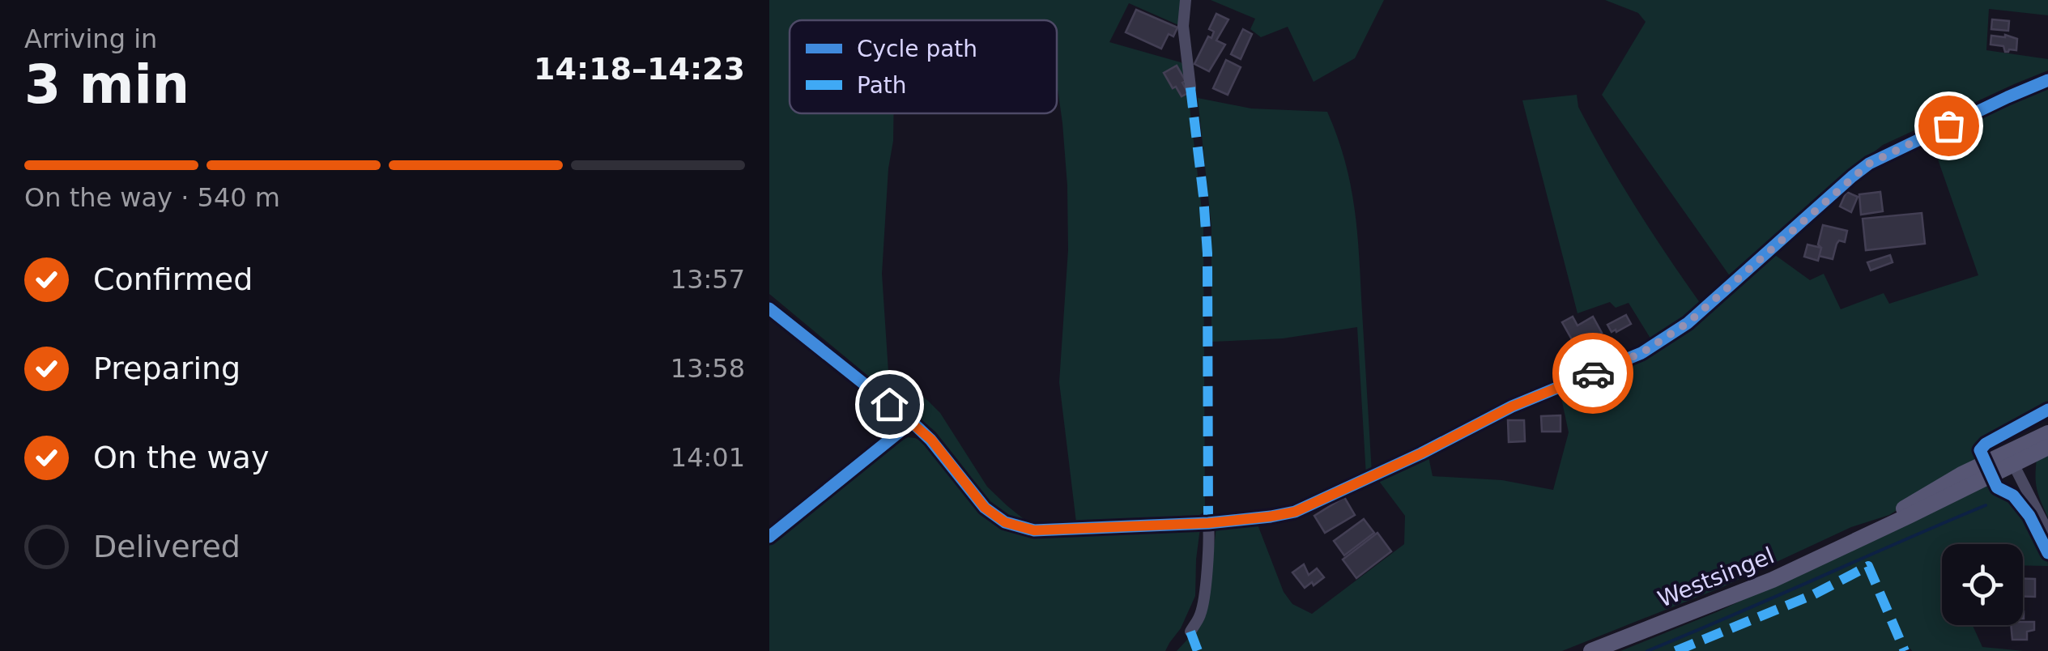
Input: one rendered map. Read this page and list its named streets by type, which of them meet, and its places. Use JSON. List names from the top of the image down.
{
  "streets": {
    "main road": ["Westsingel"]
  },
  "legend": ["Cycle path", "Path"],
  "page": {
    "heading": ["3 min", "Arriving in", "14:18–14:23"],
    "bar": "On the way · 540 m",
    "list": [
      ["Confirmed", "13:57"],
      ["Preparing", "13:58"],
      ["On the way", "14:01"],
      "Delivered"
    ]
  }
}
